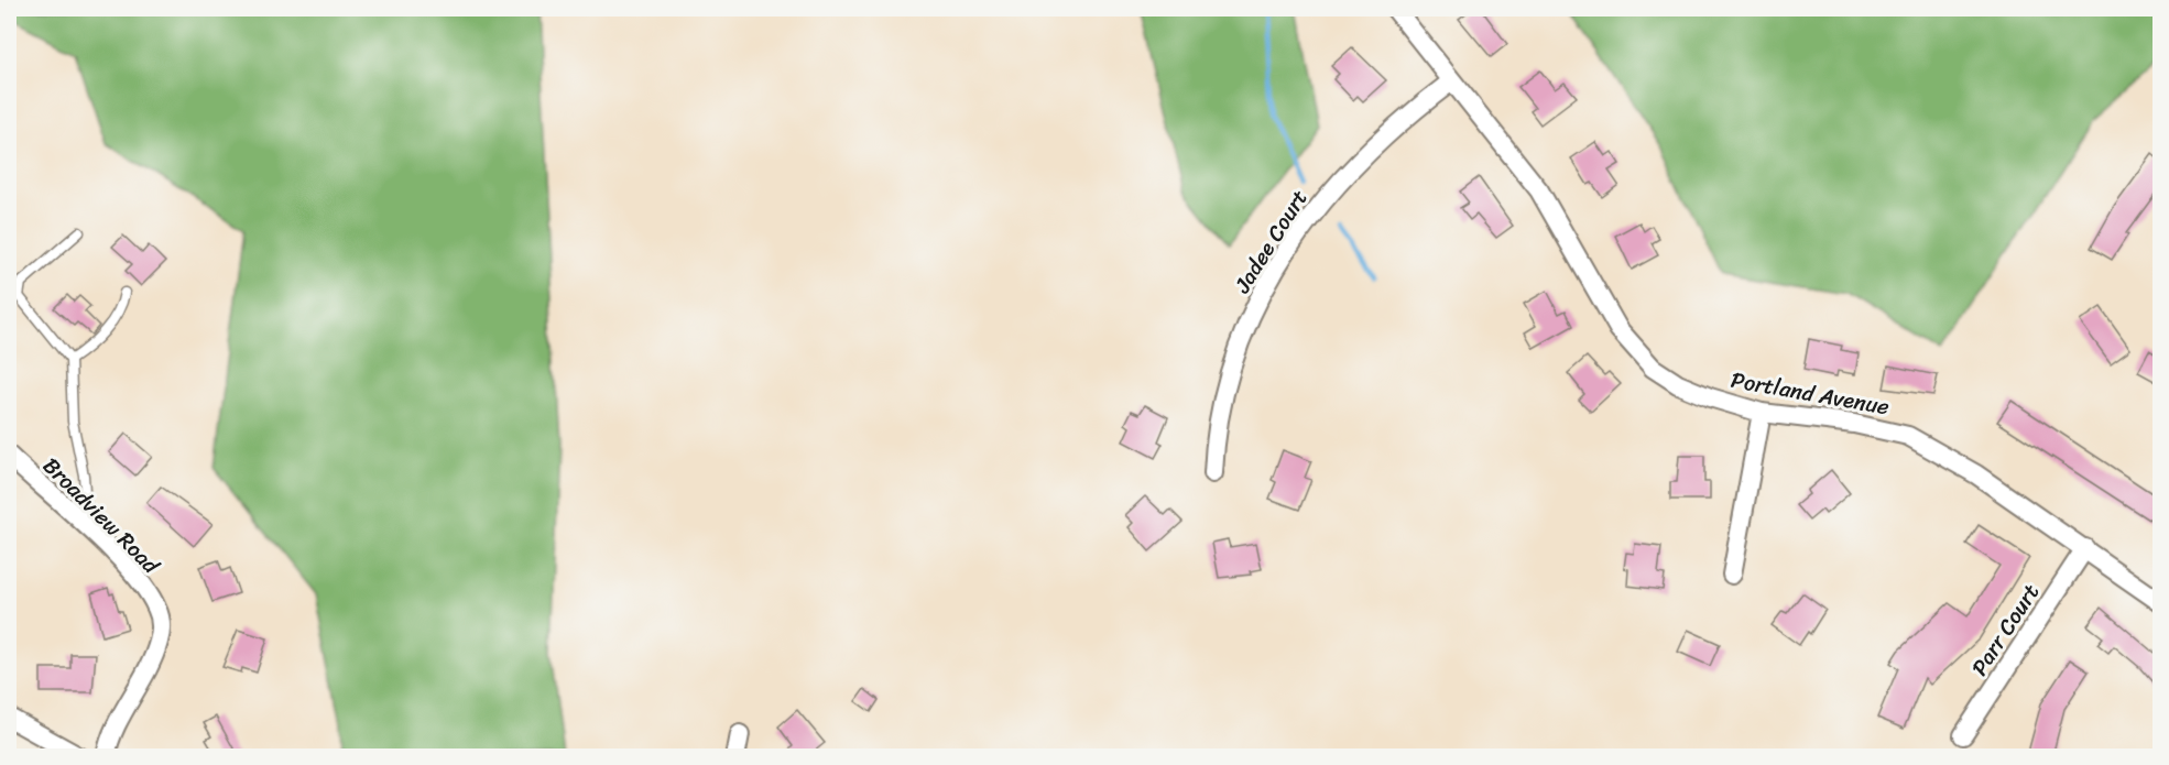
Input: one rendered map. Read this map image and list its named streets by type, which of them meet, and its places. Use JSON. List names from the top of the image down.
{
  "streets": {
    "street": [
      "Jadee Court",
      "Portland Avenue",
      "Broadview Road",
      "Parr Court"
    ]
  },
  "crossings": [
    ["Jadee Court", "Portland Avenue"],
    ["Portland Avenue", "Parr Court"]
  ]
}
